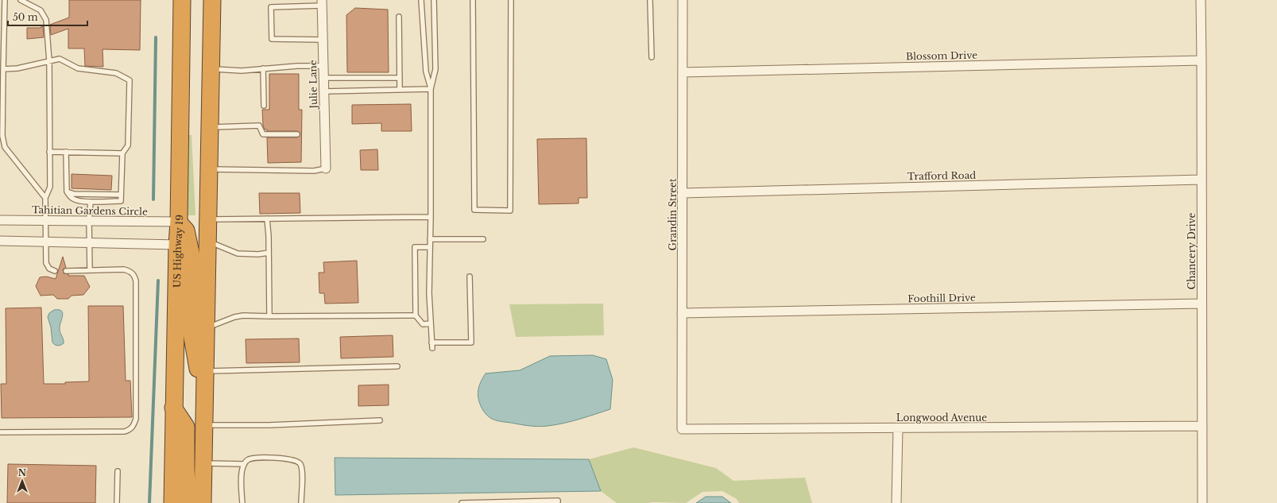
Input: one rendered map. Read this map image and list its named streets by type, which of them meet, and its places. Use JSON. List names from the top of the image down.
{
  "streets": {
    "highway": ["US Highway 19"],
    "street": [
      "Blossom Drive",
      "Julie Lane",
      "Trafford Road",
      "Tahitian Gardens Circle",
      "Grandin Street",
      "Chancery Drive",
      "Foothill Drive",
      "Longwood Avenue"
    ]
  },
  "crossings": [
    ["Blossom Drive", "Grandin Street"],
    ["Blossom Drive", "Chancery Drive"],
    ["Trafford Road", "Grandin Street"],
    ["Trafford Road", "Chancery Drive"],
    ["Tahitian Gardens Circle", "US Highway 19"],
    ["Grandin Street", "Foothill Drive"],
    ["Grandin Street", "Longwood Avenue"],
    ["Chancery Drive", "Foothill Drive"],
    ["Chancery Drive", "Longwood Avenue"]
  ],
  "scale_bar": "50 m",
  "north": "top"
}
